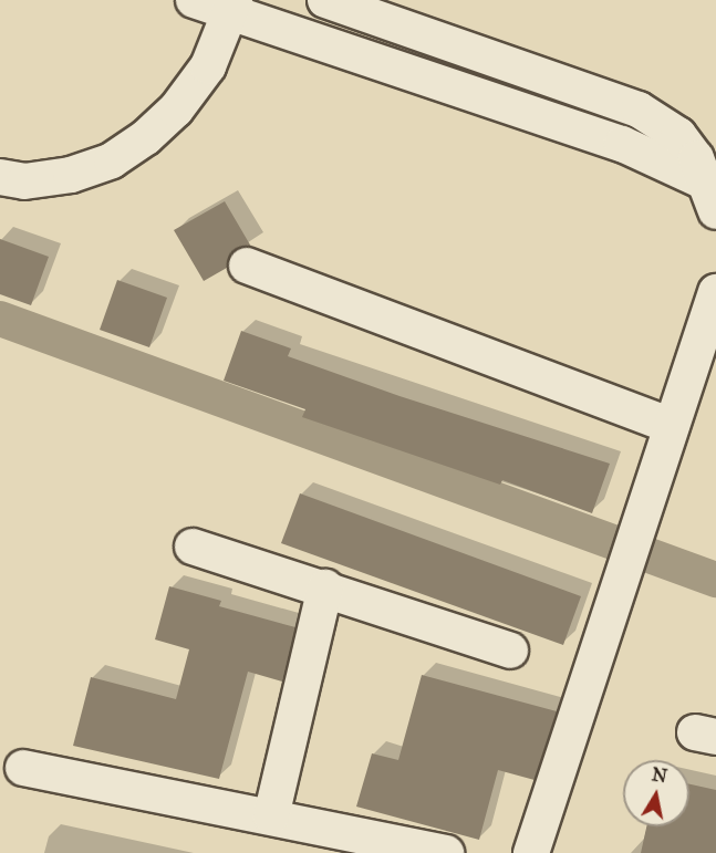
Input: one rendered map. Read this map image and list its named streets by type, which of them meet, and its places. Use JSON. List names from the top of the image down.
{
  "north": "top"
}
